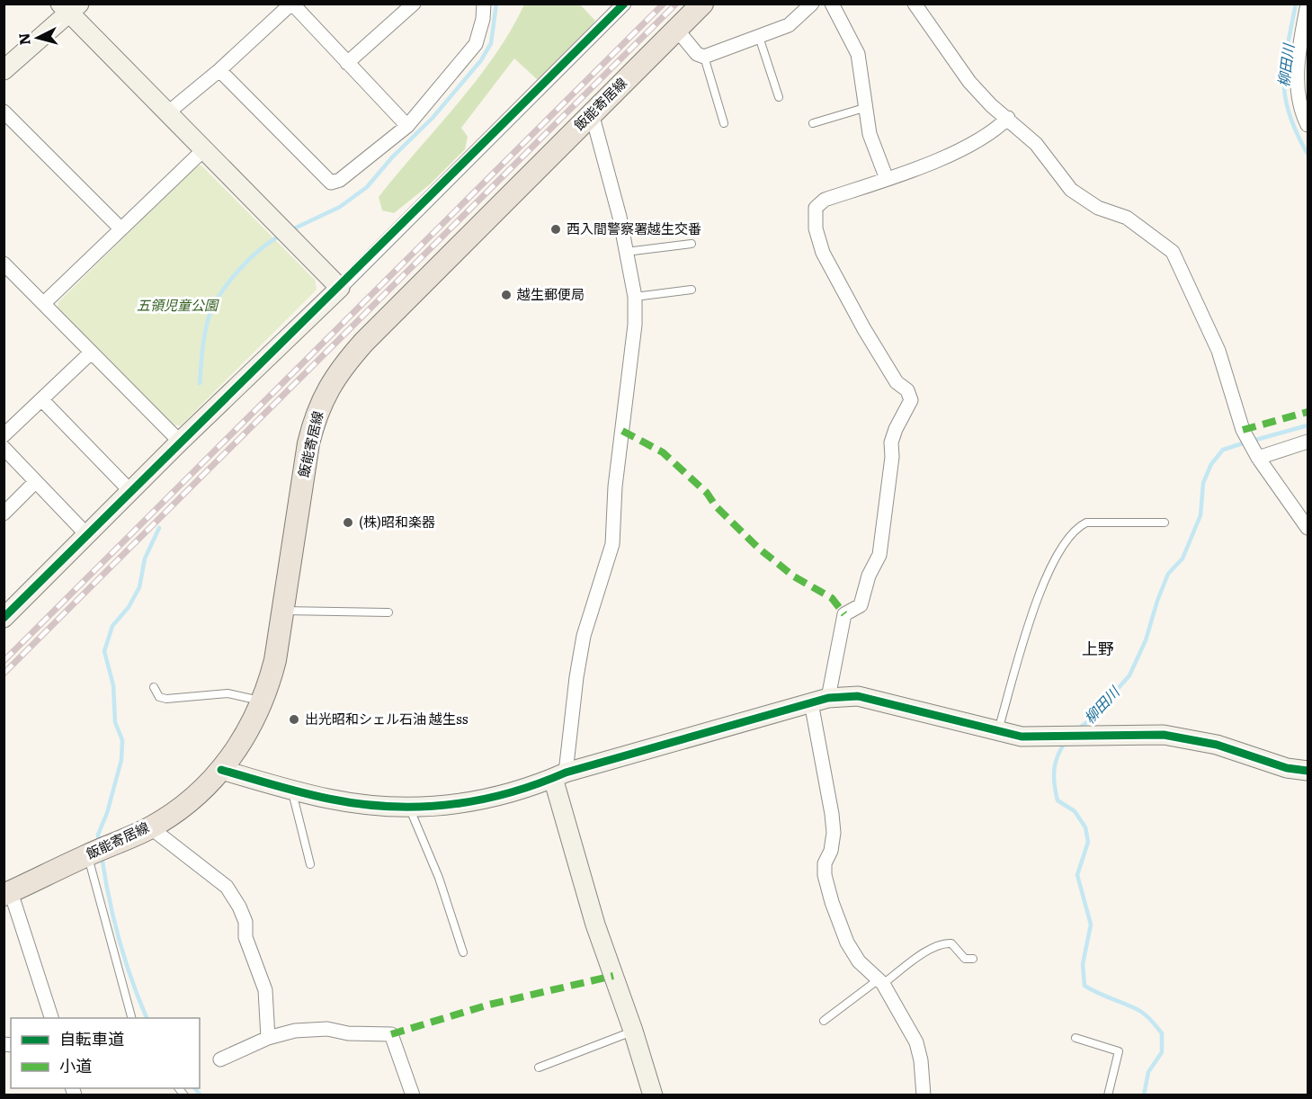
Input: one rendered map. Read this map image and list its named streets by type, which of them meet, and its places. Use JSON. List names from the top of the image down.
{
  "streets": {
    "main road": ["飯能寄居線"]
  },
  "districts": ["上野"],
  "water": ["柳田川"],
  "parks": ["五領児童公園"],
  "places": [
    "西入間警察署越生交番",
    "越生郵便局",
    "(株)昭和楽器",
    "出光昭和シェル石油 越生ss"
  ],
  "legend": ["自転車道", "小道"],
  "north": "left"
}
